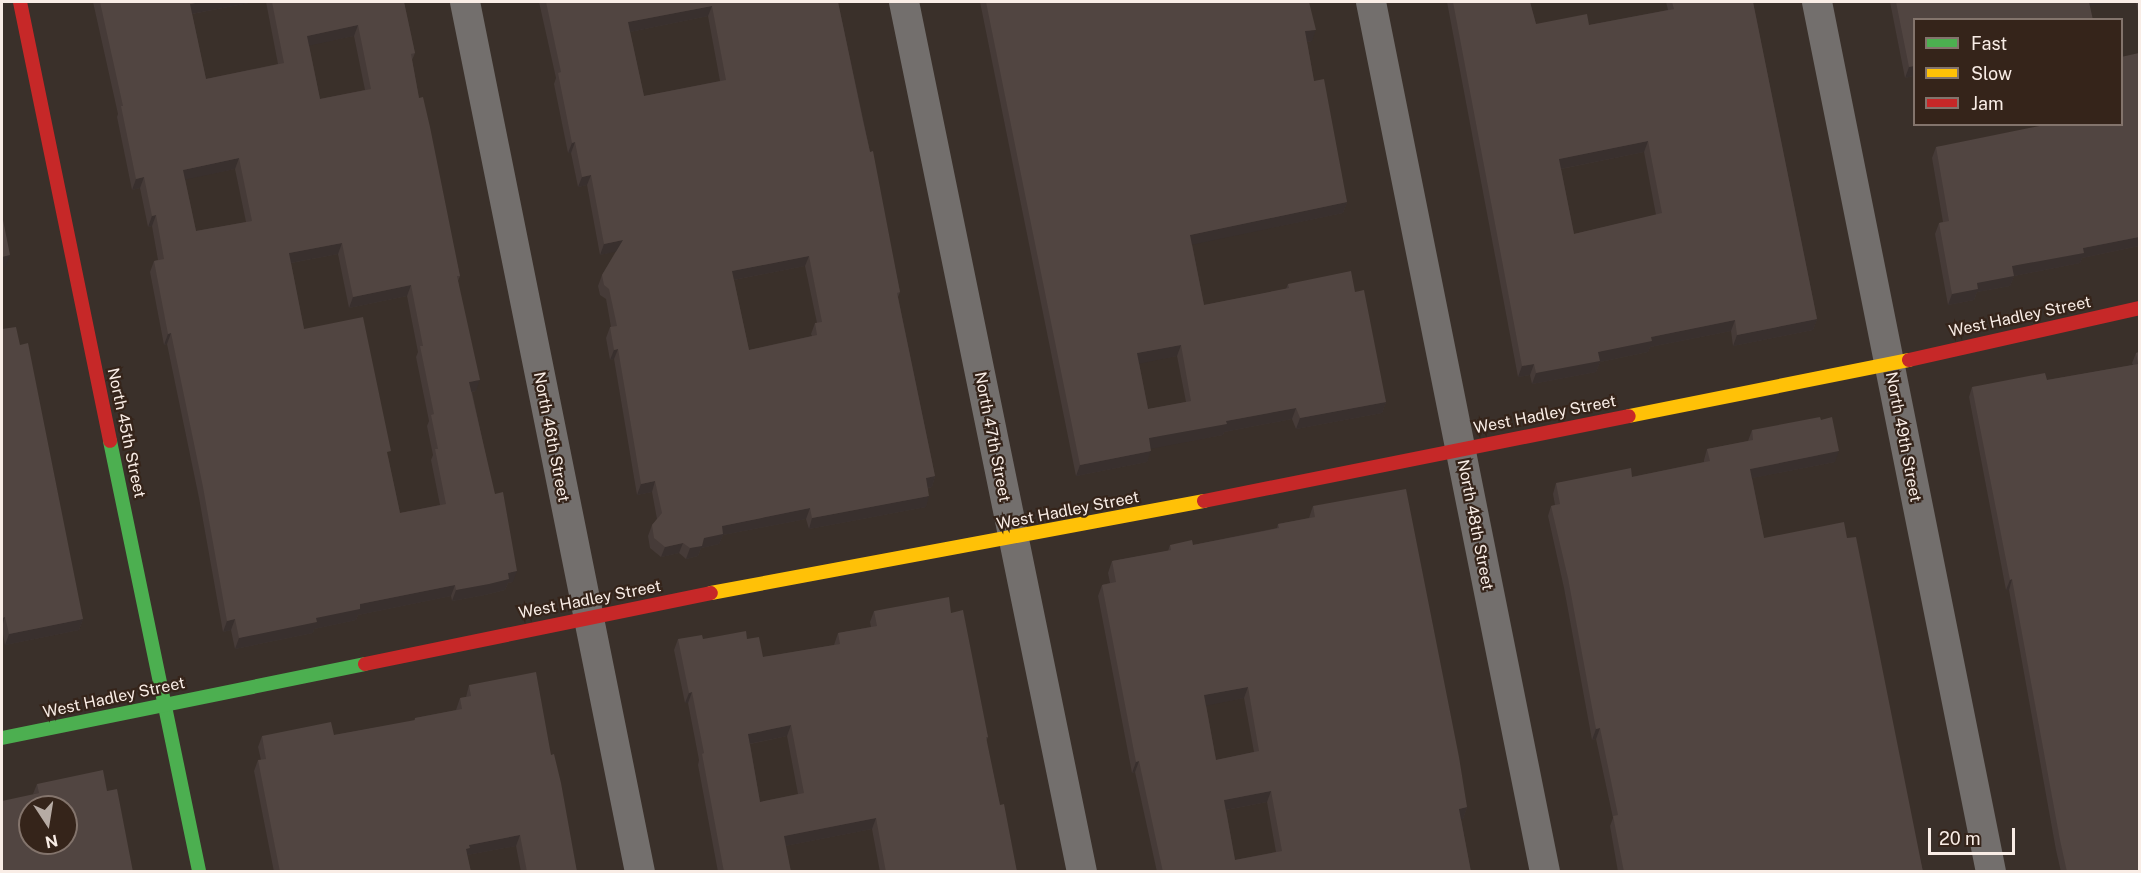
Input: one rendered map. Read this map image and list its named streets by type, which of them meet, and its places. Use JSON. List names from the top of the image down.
{
  "streets": {
    "street": [
      "West Hadley Street",
      "North 45th Street",
      "North 46th Street",
      "North 47th Street",
      "North 49th Street",
      "North 48th Street"
    ]
  },
  "crossings": [
    ["West Hadley Street", "North 45th Street"],
    ["West Hadley Street", "North 46th Street"],
    ["West Hadley Street", "North 47th Street"],
    ["West Hadley Street", "North 49th Street"],
    ["West Hadley Street", "North 48th Street"]
  ],
  "legend": ["Fast", "Slow", "Jam"],
  "scale_bar": "20 m",
  "north": "bottom"
}
